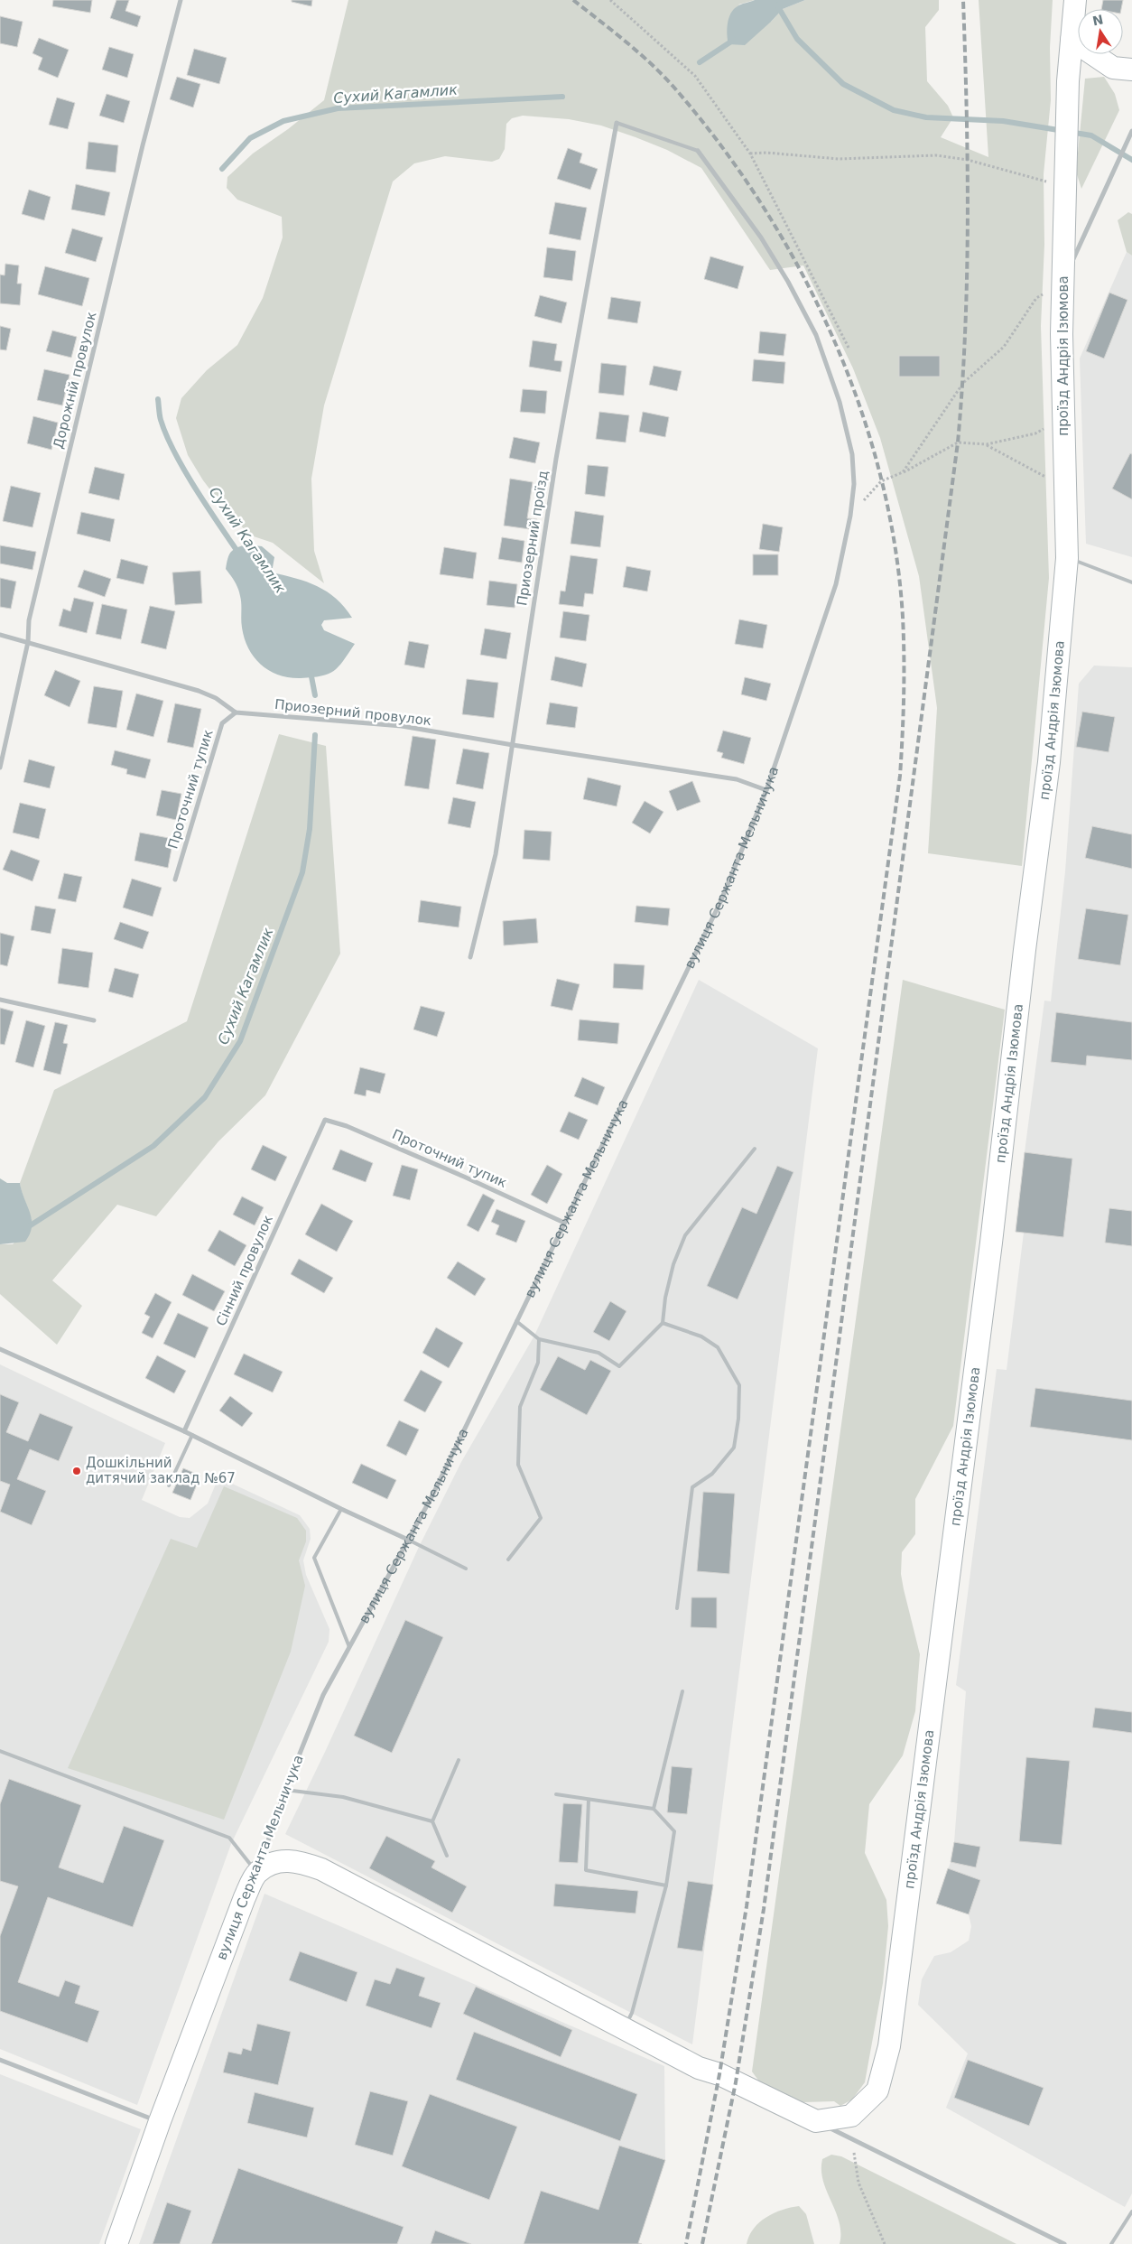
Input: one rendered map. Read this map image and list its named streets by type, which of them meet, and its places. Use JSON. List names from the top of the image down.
{
  "streets": {
    "street": [
      "проїзд Андрія Ізюмова",
      "Дорожній провулок",
      "Приозерний проїзд",
      "Приозерний провулок",
      "Проточний тупик",
      "вулиця Сержанта Мельничука",
      "Сінний провулок"
    ]
  },
  "crossings": [
    ["Приозерний проїзд", "Приозерний провулок"],
    ["Приозерний провулок", "Проточний тупик"],
    ["Приозерний провулок", "вулиця Сержанта Мельничука"],
    ["Проточний тупик", "вулиця Сержанта Мельничука"],
    ["Проточний тупик", "Сінний провулок"]
  ],
  "water": ["Сухий Кагамлик"],
  "places": ["Дошкільний дитячий заклад №67"],
  "north": "top"
}
